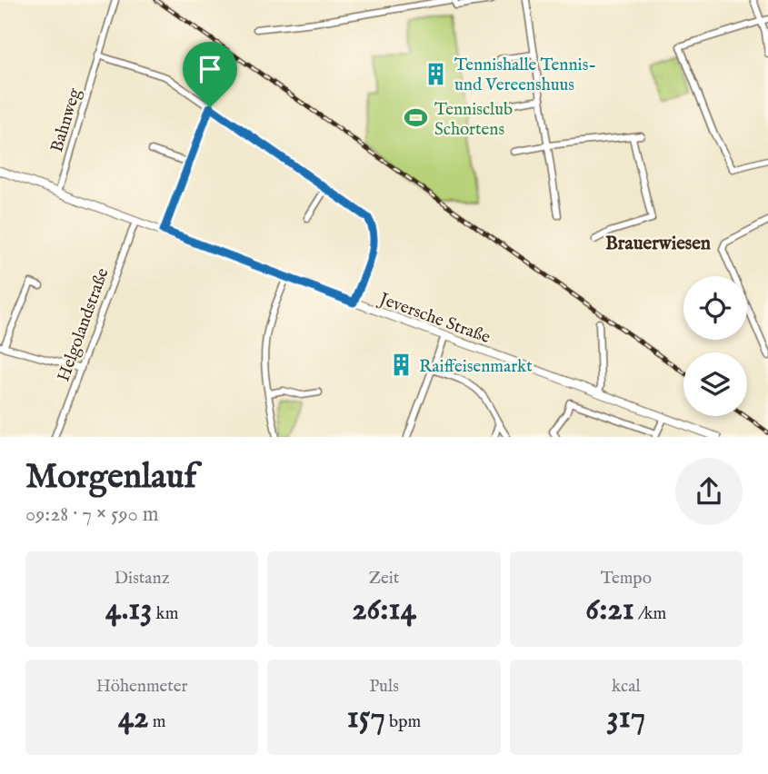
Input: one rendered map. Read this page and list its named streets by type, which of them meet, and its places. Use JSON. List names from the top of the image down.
{
  "streets": {
    "street": ["Bahnweg", "Jeversche Straße", "Helgolandstraße"]
  },
  "crossings": [
    ["Bahnweg", "Jeversche Straße"],
    ["Jeversche Straße", "Helgolandstraße"]
  ],
  "districts": ["Brauerwiesen"],
  "places": {
    "building": ["Tennishalle Tennis- und Vereenshuus", "Raiffeisenmarkt"],
    "sports": ["Tennisclub Schortens"]
  },
  "page": {
    "heading": ["Morgenlauf", "09:28 · 7 × 590 m"],
    "stats": [
      ["Distanz", "4.13 km"],
      ["Zeit", "26:14"],
      ["Tempo", "6:21 /km"],
      ["Höhenmeter", "42 m"],
      ["Puls", "157 bpm"],
      ["kcal", "317"]
    ]
  }
}
